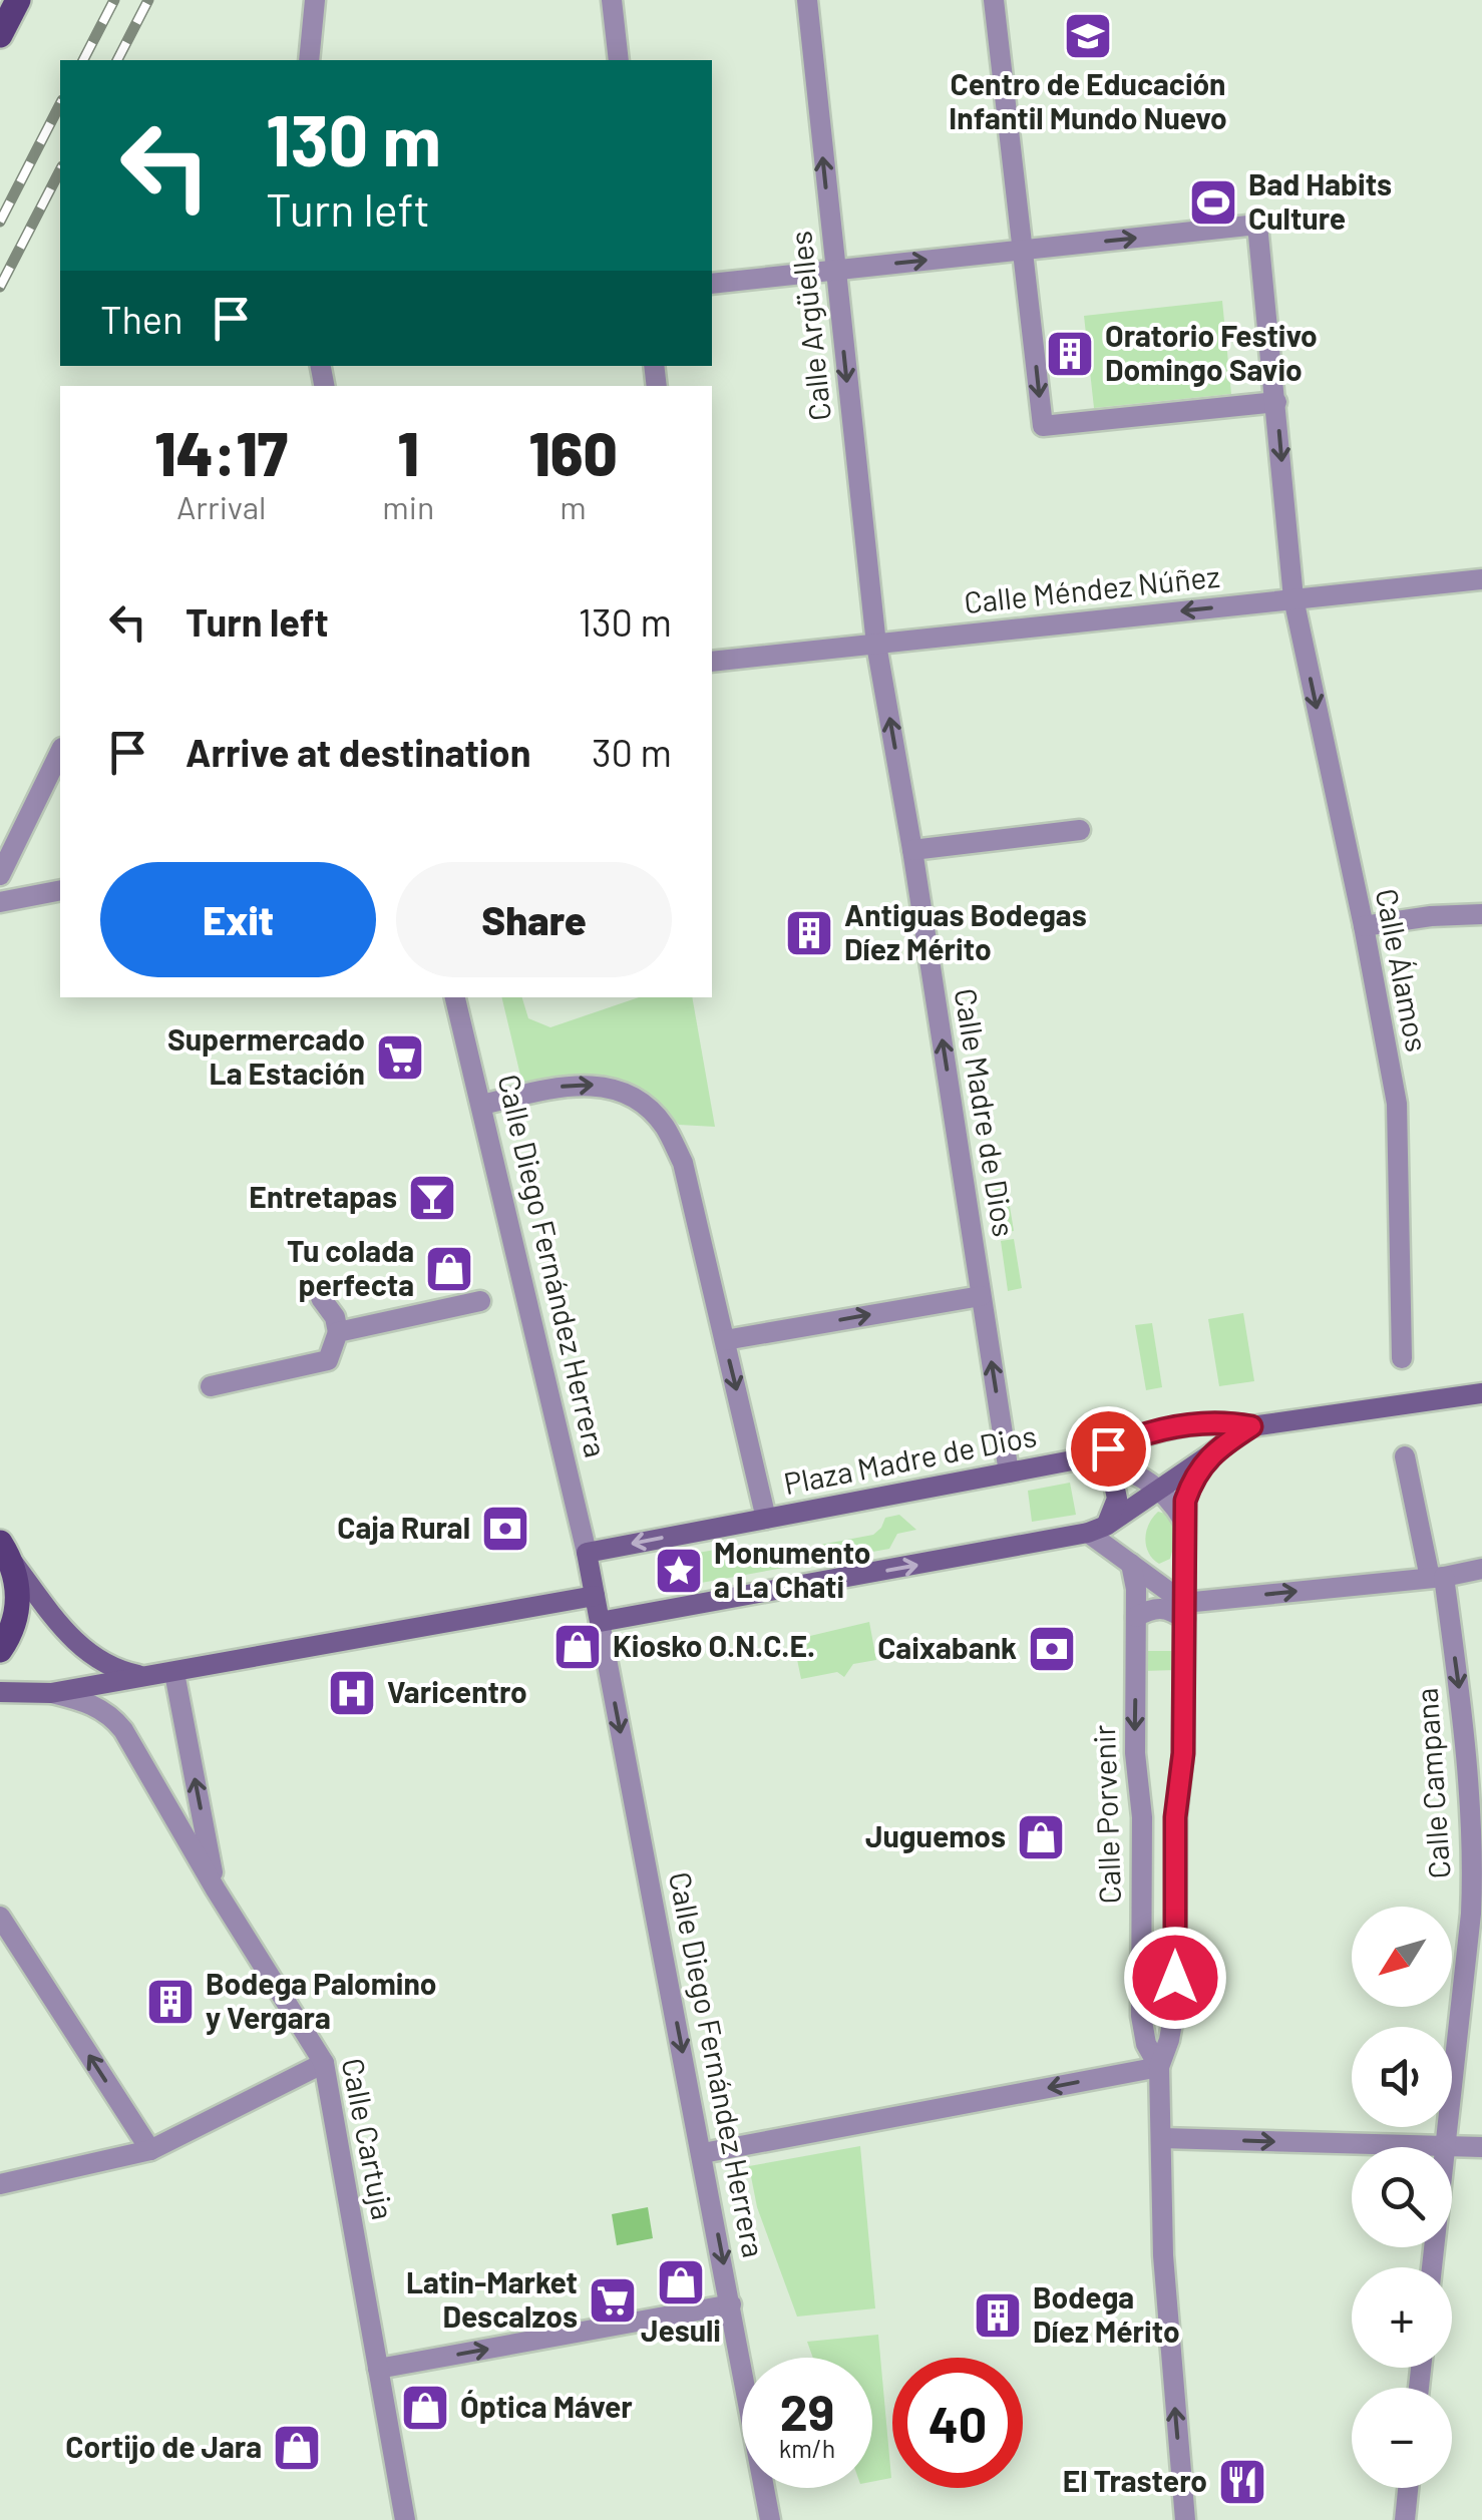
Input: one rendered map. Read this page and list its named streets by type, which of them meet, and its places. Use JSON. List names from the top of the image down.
{
  "streets": {
    "main road": ["Plaza Madre de Dios"],
    "street": [
      "Calle Argüelles",
      "Calle Méndez Núñez",
      "Calle Álamos",
      "Calle Madre de Dios",
      "Calle Diego Fernández Herrera",
      "Calle Campana",
      "Calle Porvenir",
      "Calle Cartuja"
    ]
  },
  "crossings": [
    ["Calle Argüelles", "Calle Méndez Núñez"],
    ["Calle Argüelles", "Calle Madre de Dios"],
    ["Calle Méndez Núñez", "Calle Álamos"],
    ["Calle Méndez Núñez", "Calle Madre de Dios"],
    ["Calle Madre de Dios", "Plaza Madre de Dios"],
    ["Calle Diego Fernández Herrera", "Plaza Madre de Dios"]
  ],
  "one_way": [
    "Calle Méndez Núñez",
    "Calle Álamos",
    "Calle Madre de Dios",
    "Calle Diego Fernández Herrera",
    "Calle Campana"
  ],
  "places": {
    "school or university": ["Centro de Educación Infantil Mundo Nuevo"],
    "sports": ["Bad Habits Culture"],
    "building": [
      "Oratorio Festivo Domingo Savio",
      "Antiguas Bodegas Díez Mérito",
      "Bodega Palomino y Vergara",
      "Bodega Díez Mérito"
    ],
    "supermarket": ["Supermercado La Estación", "Latin-Market Descalzos"],
    "bar": ["Entretapas"],
    "shop": [
      "Tu colada perfecta",
      "Kiosko O.N.C.E.",
      "Juguemos",
      "Jesuli",
      "Óptica Máver",
      "Cortijo de Jara"
    ],
    "bank": ["Caja Rural", "Caixabank"],
    "place": ["Monumento a La Chati"],
    "hospital": ["Varicentro"],
    "restaurant": ["El Trastero"]
  },
  "north": "bottom left",
  "page": {
    "turn": ["130 m", "Turn left"],
    "then": "Then",
    "eta": [
      "14:17",
      "Arrival",
      "1",
      "min",
      "160",
      "m"
    ],
    "list": [
      {
        "name": "Turn left",
        "value": "130 m"
      },
      {
        "name": "Arrive at destination",
        "value": "30 m"
      }
    ],
    "buttons": ["Exit", "Share"],
    "map_buttons": ["+", "−"],
    "speed": "29 km/h",
    "limit": "40"
  }
}
